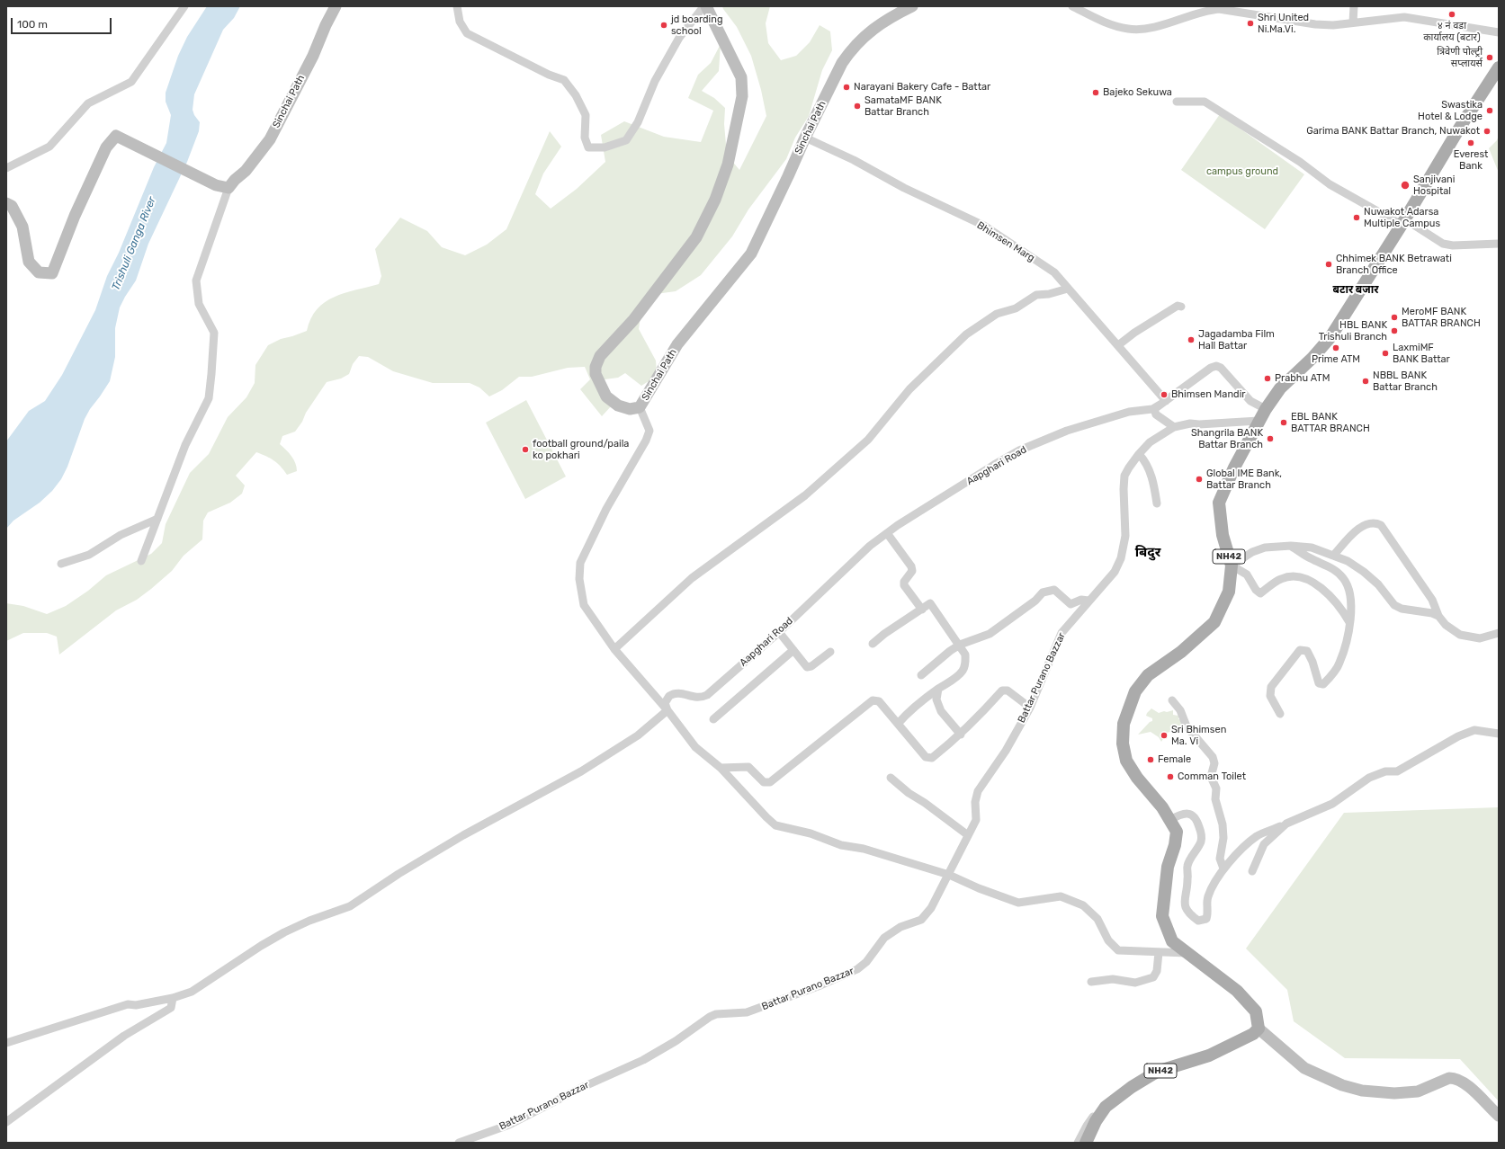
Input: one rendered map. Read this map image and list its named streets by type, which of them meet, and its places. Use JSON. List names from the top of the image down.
{
  "streets": {
    "main road": ["NH42"],
    "street": [
      "Sinchai Path",
      "Bhimsen Marg",
      "Aapghari Road",
      "Battar Purano Bazzar"
    ]
  },
  "crossings": [
    ["Sinchai Path", "Bhimsen Marg"],
    ["Bhimsen Marg", "Aapghari Road"],
    ["NH42", "Battar Purano Bazzar"]
  ],
  "districts": ["बटार बजार", "बिदुर"],
  "water": ["Trishuli Ganga River"],
  "parks": ["campus ground"],
  "places": [
    "४ नं वडा कार्यालय (बटार)",
    "Shri United Ni.Ma.Vi.",
    "jd boarding school",
    "त्रिवेणी पोल्ट्री सप्लायर्स",
    "Narayani Bakery Cafe - Battar",
    "Bajeko Sekuwa",
    "SamataMF BANK Battar Branch",
    "Swastika Hotel & Lodge",
    "Garima BANK Battar Branch, Nuwakot",
    "Everest Bank",
    "Sanjivani Hospital",
    "Nuwakot Adarsa Multiple Campus",
    "Chhimek BANK Betrawati Branch Office",
    "MeroMF BANK BATTAR BRANCH",
    "HBL BANK Trishuli Branch",
    "Jagadamba Film Hall Battar",
    "Prime ATM",
    "LaxmiMF BANK Battar",
    "Prabhu ATM",
    "NBBL BANK Battar Branch",
    "Bhimsen Mandir",
    "EBL BANK BATTAR BRANCH",
    "Shangrila BANK Battar Branch",
    "football ground/paila ko pokhari",
    "Global IME Bank, Battar Branch",
    "Sri Bhimsen Ma. Vi",
    "Female",
    "Comman Toilet"
  ],
  "scale_bar": "100 m"
}
